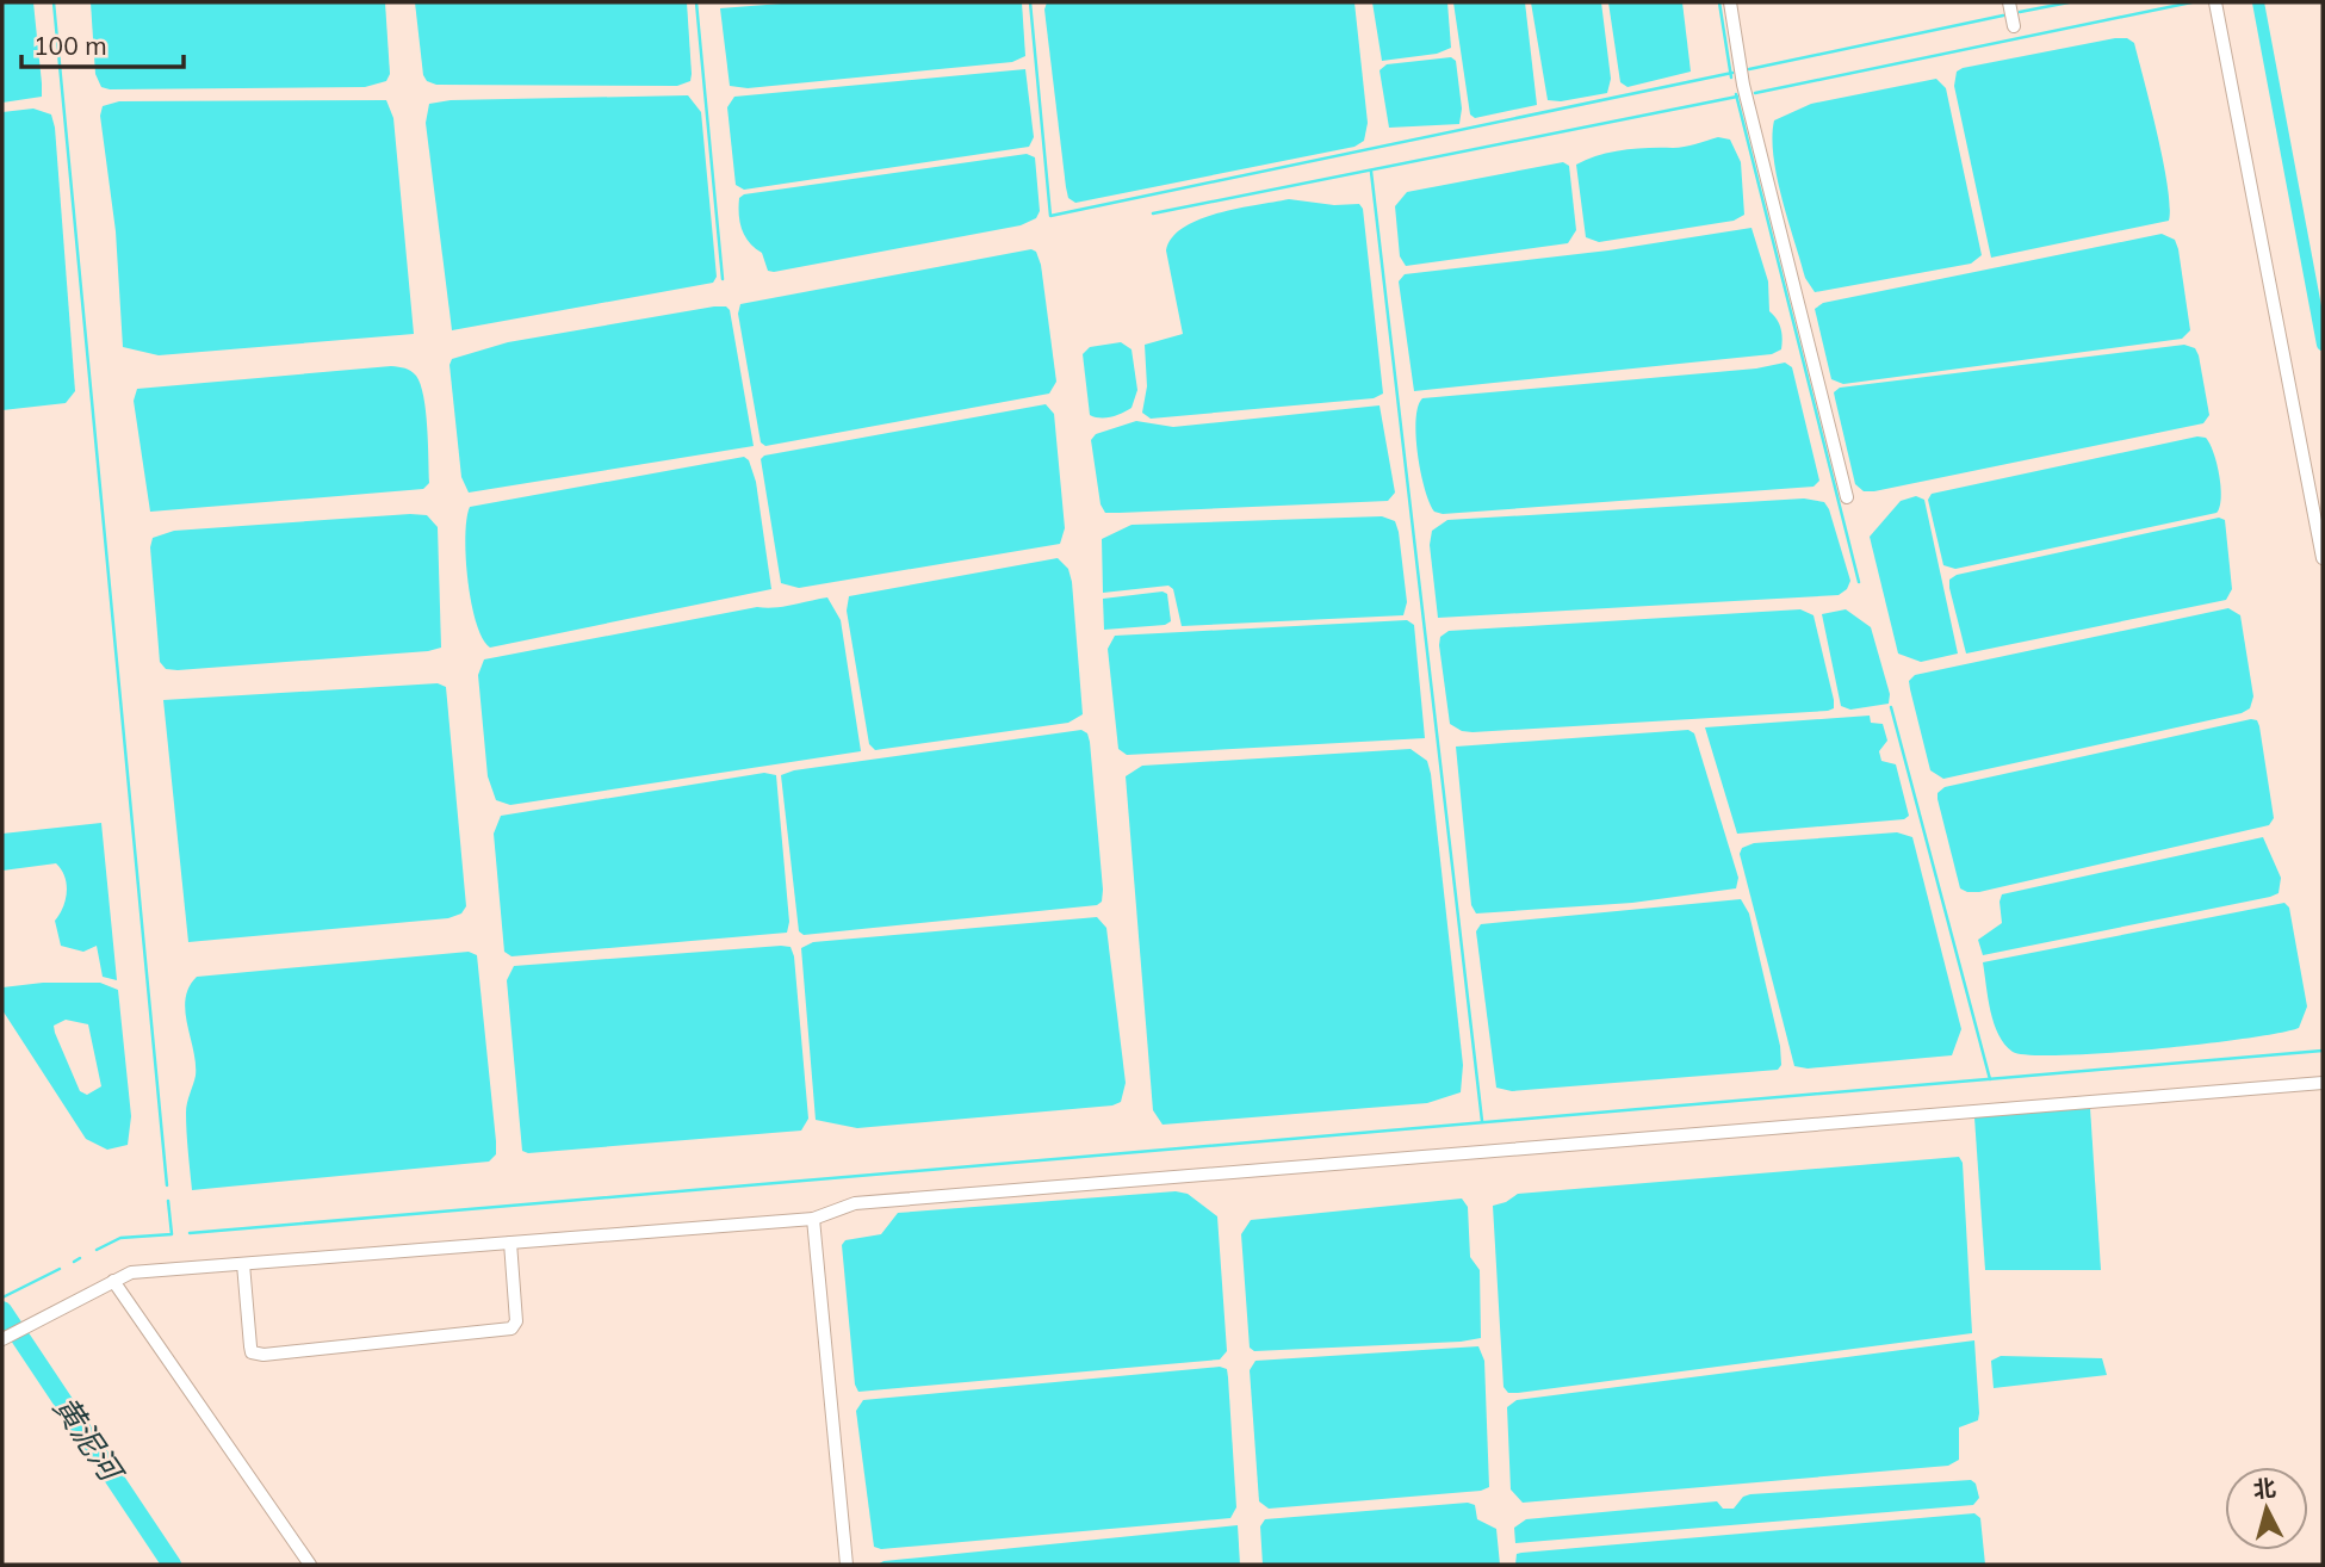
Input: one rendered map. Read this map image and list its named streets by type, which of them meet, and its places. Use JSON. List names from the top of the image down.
{
  "water": ["黄泥河"],
  "scale_bar": "100 m",
  "north": "top"
}
